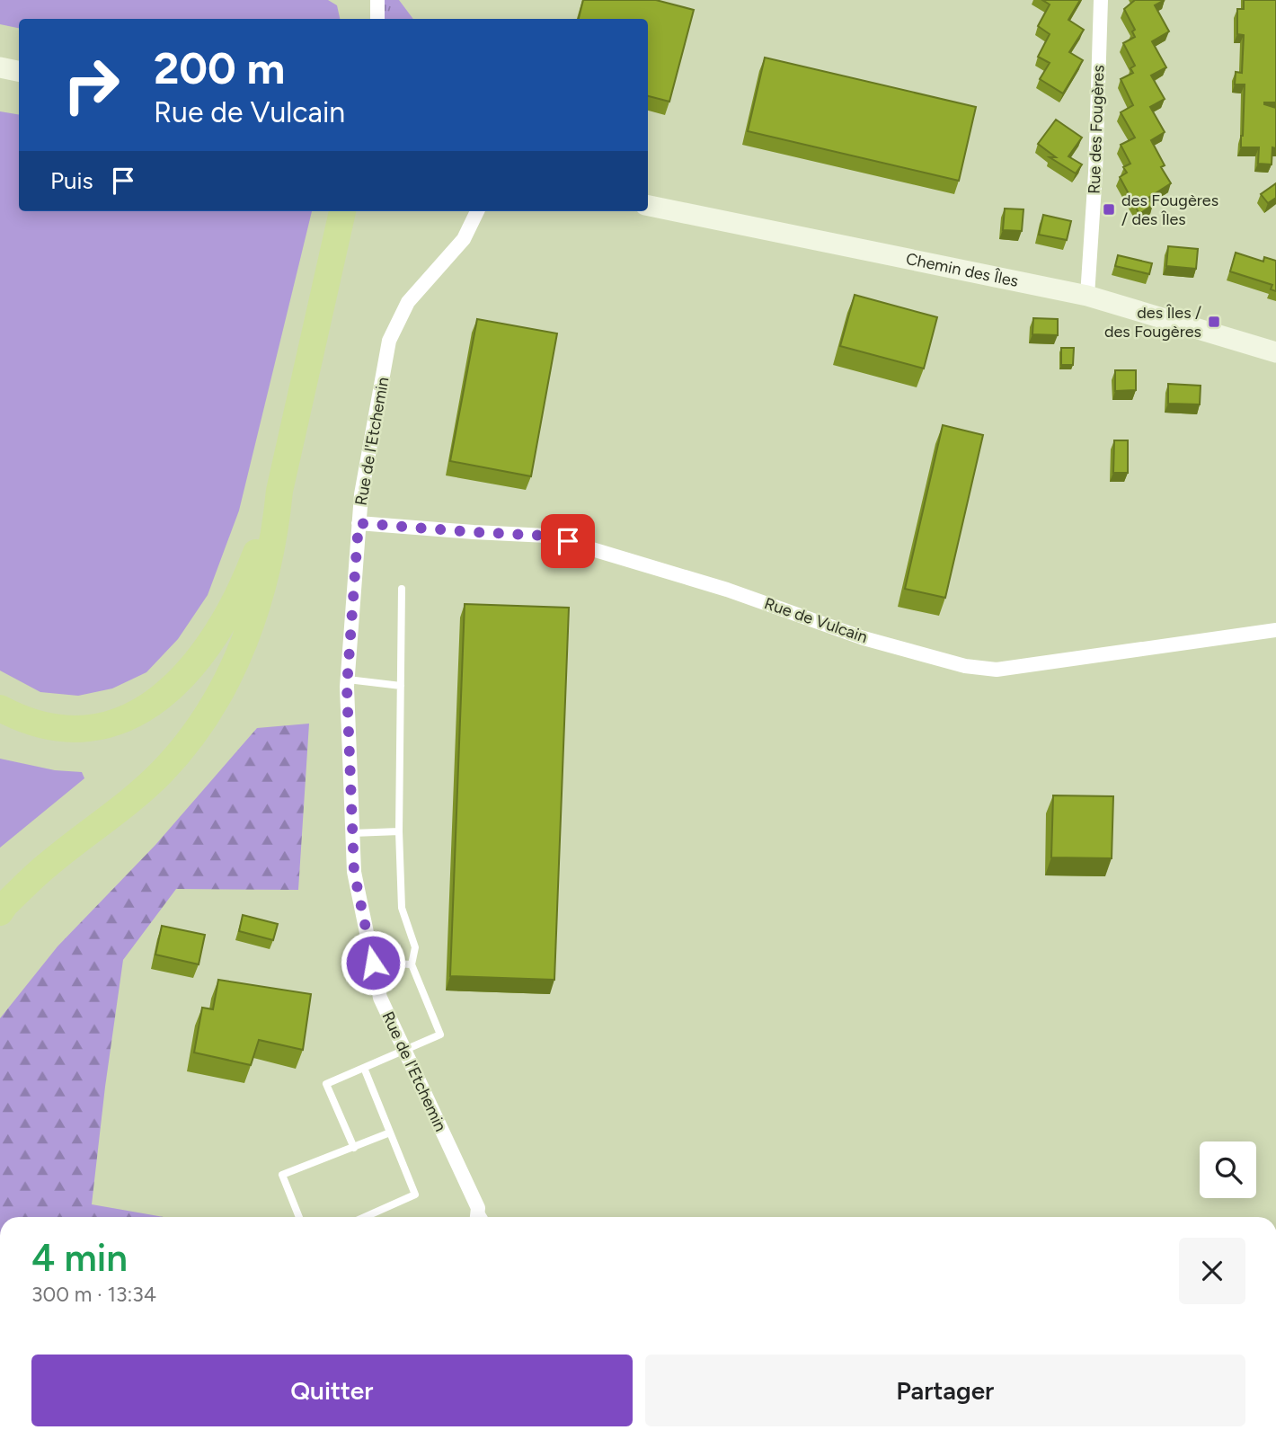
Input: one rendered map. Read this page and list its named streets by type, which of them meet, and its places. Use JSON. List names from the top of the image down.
{
  "streets": {
    "street": [
      "Rue des Fougères",
      "Chemin des Îles",
      "Rue de l'Etchemin",
      "Rue de Vulcain"
    ]
  },
  "crossings": [
    ["Rue des Fougères", "Chemin des Îles"],
    ["Rue de l'Etchemin", "Rue de Vulcain"]
  ],
  "places": {
    "transit": ["des Fougères / des Îles", "des Îles / des Fougères"]
  },
  "page": {
    "turn": ["200 m", "Rue de Vulcain"],
    "then": "Puis",
    "heading": ["4 min", "300 m · 13:34"],
    "buttons": ["Quitter", "Partager"]
  }
}
